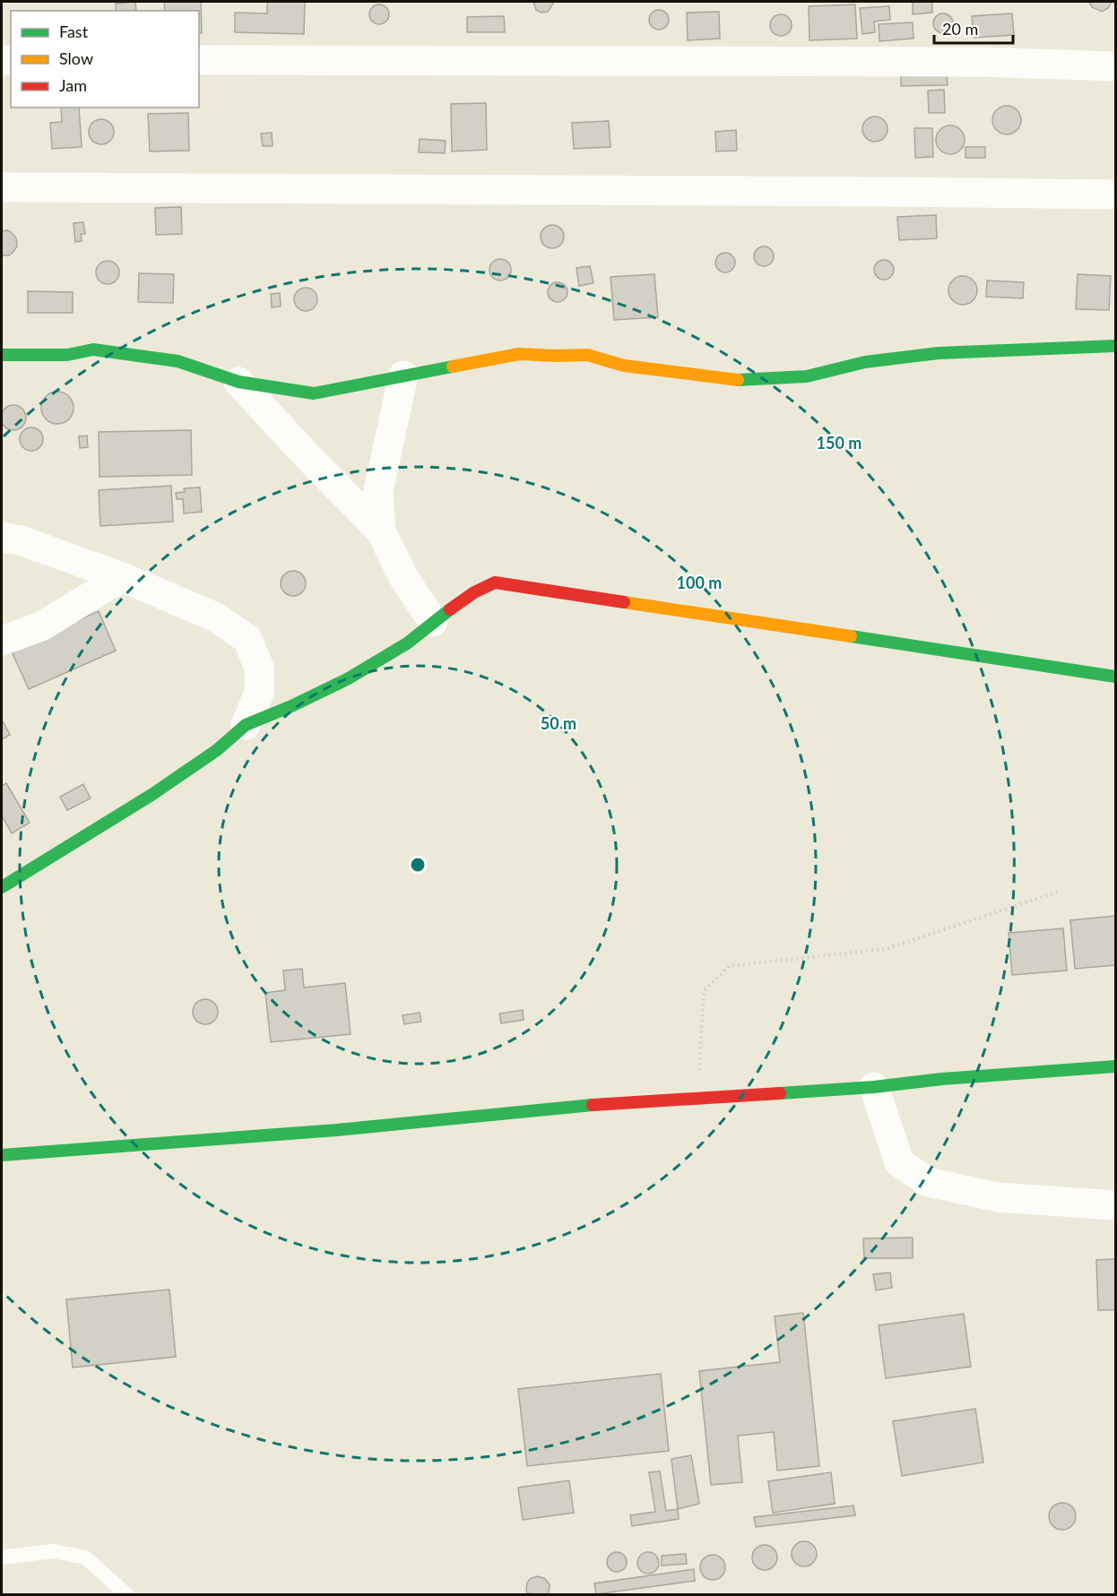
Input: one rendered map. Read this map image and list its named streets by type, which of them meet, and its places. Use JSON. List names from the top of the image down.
{
  "legend": ["Fast", "Slow", "Jam"],
  "scale_bar": "20 m",
  "rings": ["150 m", "100 m", "50 m"]
}
